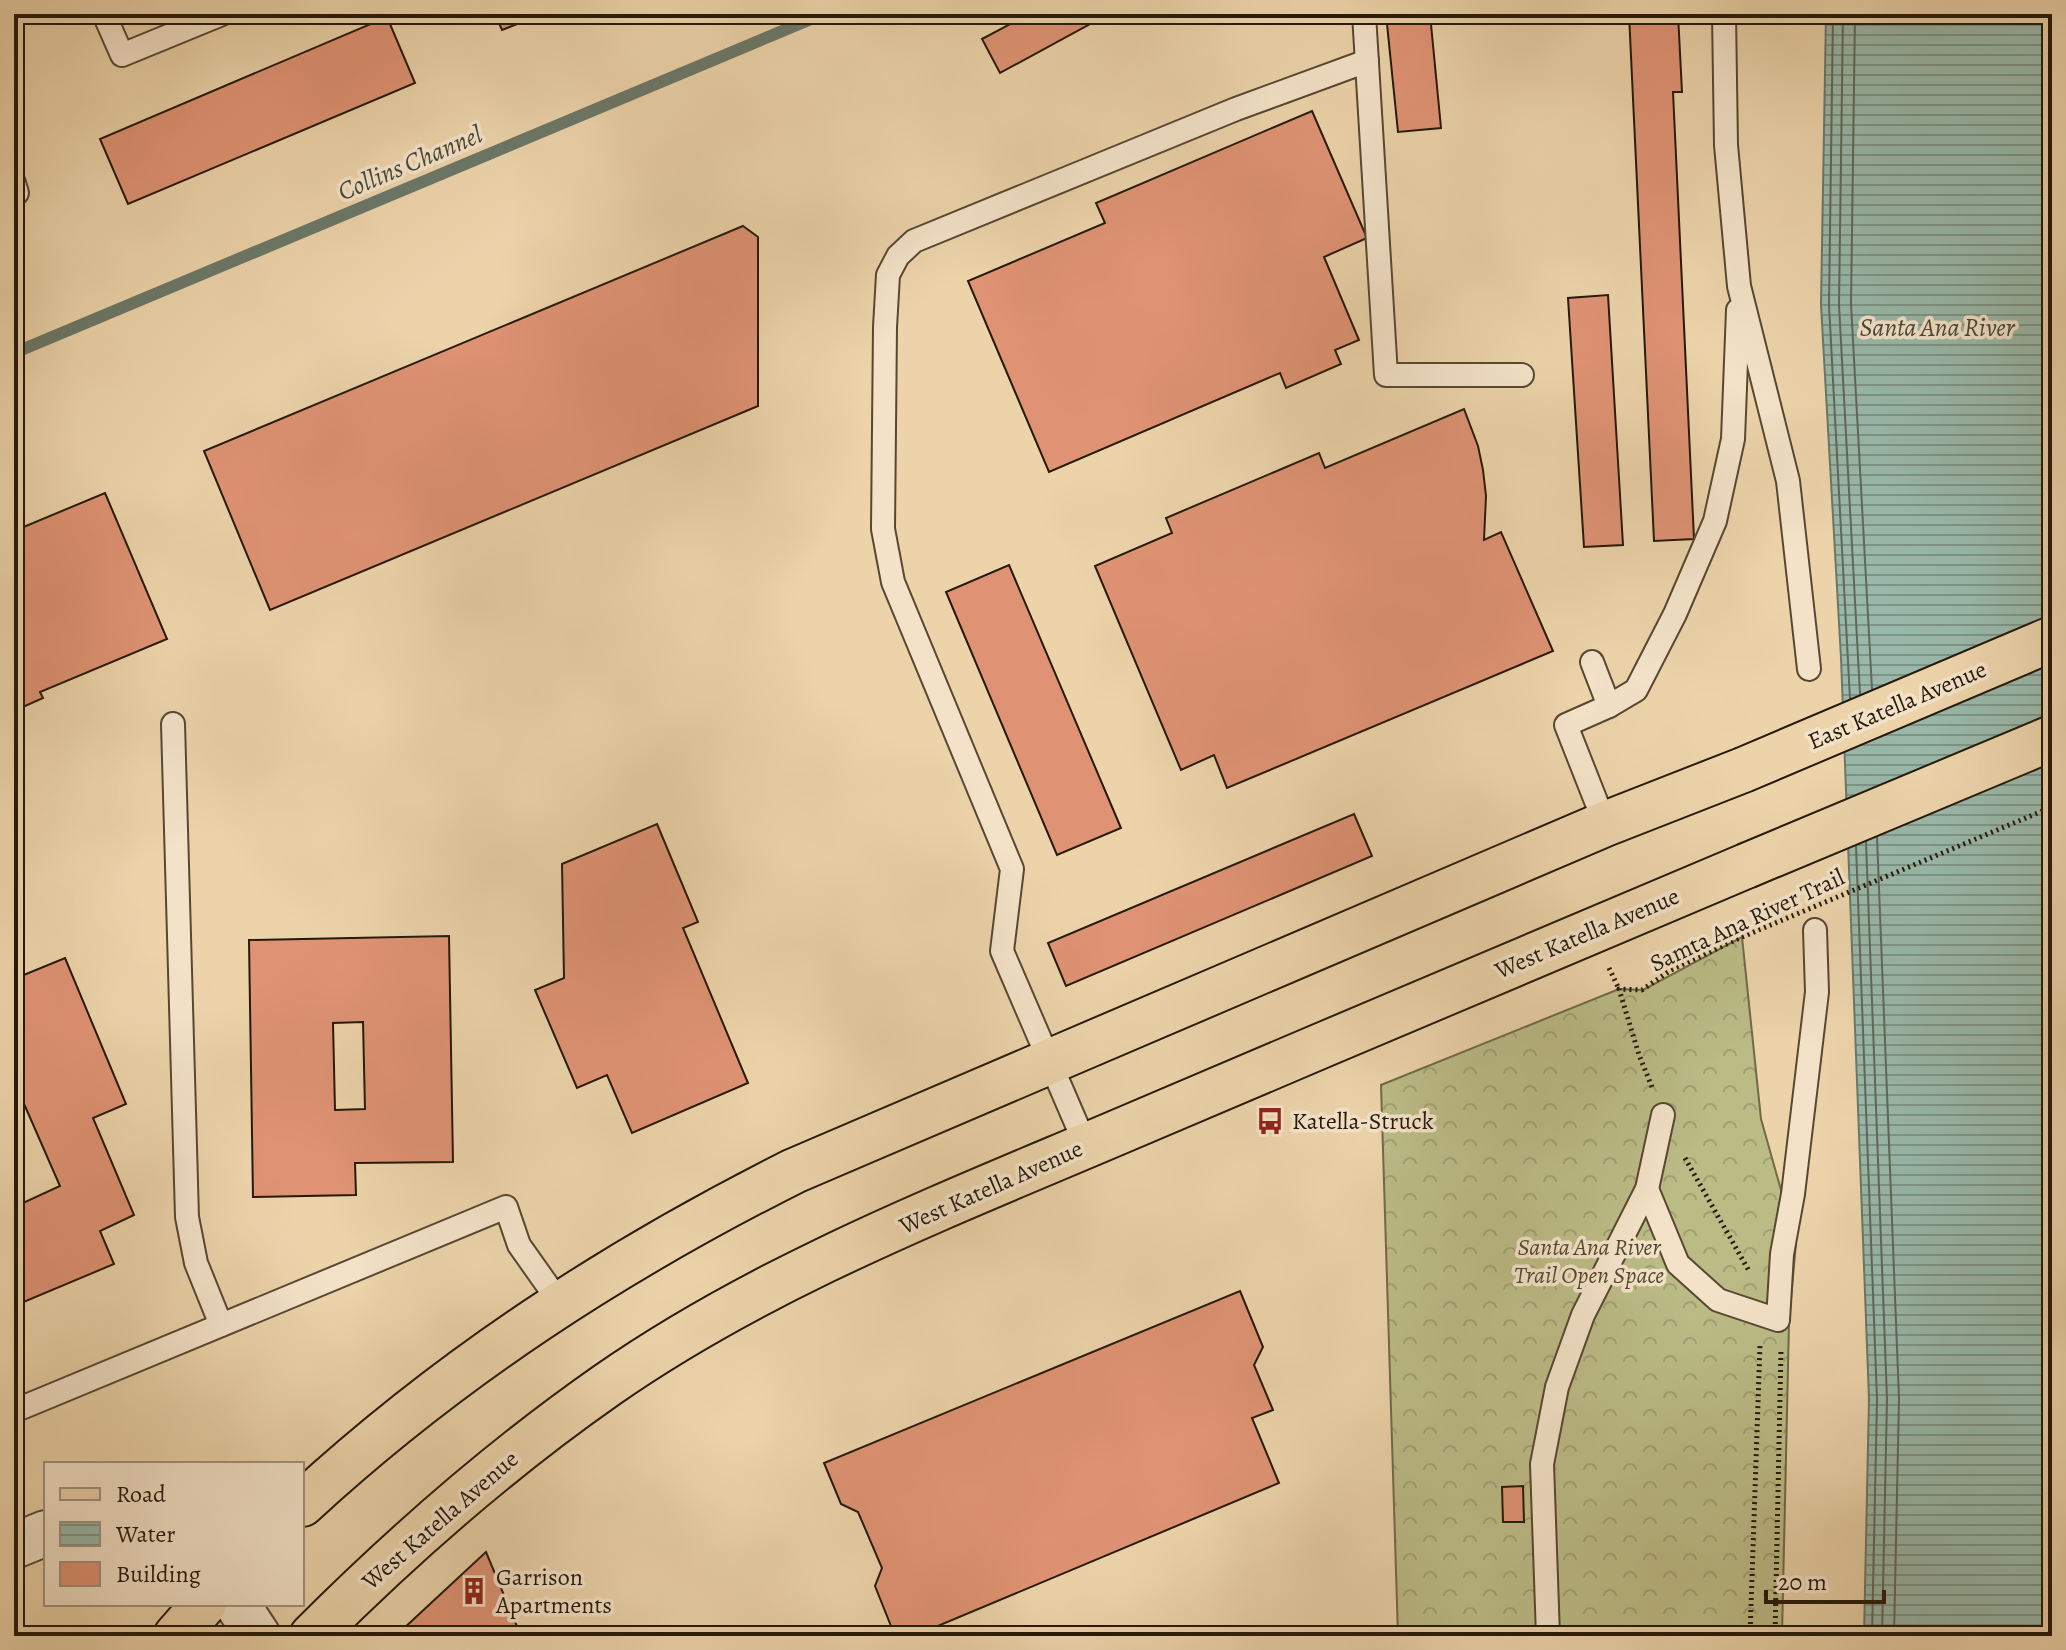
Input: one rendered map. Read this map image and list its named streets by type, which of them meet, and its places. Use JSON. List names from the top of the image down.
{
  "streets": {
    "main road": ["East Katella Avenue", "West Katella Avenue"],
    "path": ["Samta Ana River Trail"]
  },
  "water": ["Collins Channel", "Santa Ana River"],
  "parks": ["Santa Ana River Trail Open Space"],
  "places": {
    "bus stop": ["Katella-Struck"],
    "building": ["Garrison Apartments"]
  },
  "legend": ["Road", "Water", "Building"],
  "scale_bar": "20 m"
}
